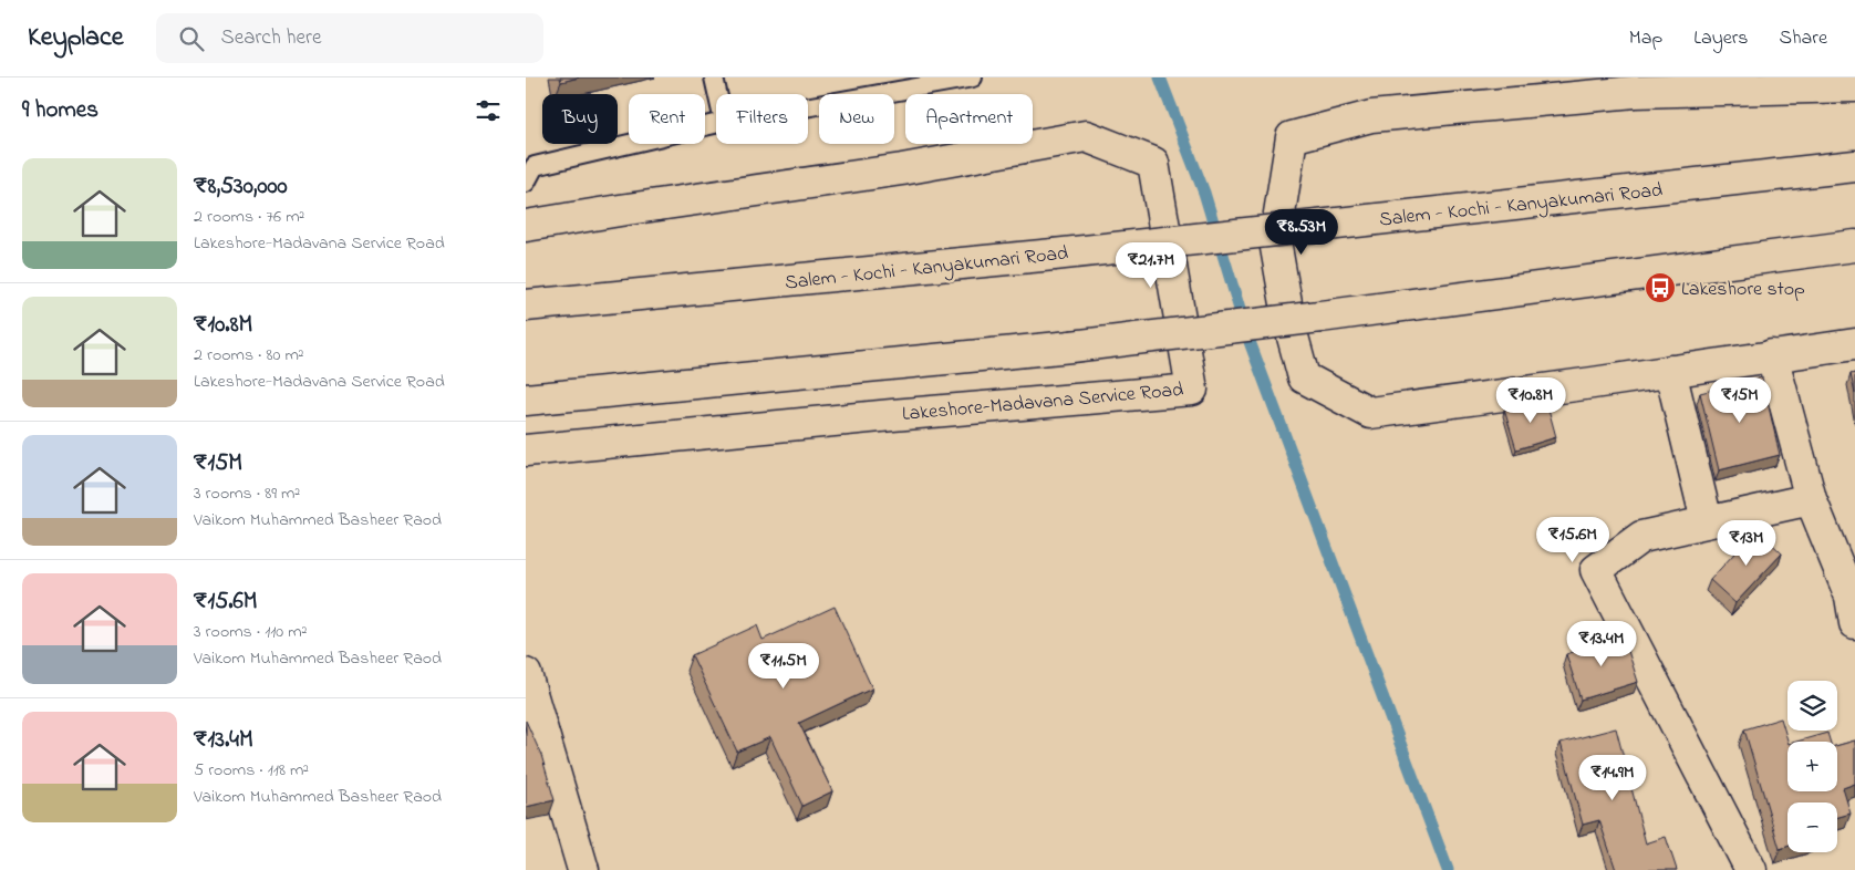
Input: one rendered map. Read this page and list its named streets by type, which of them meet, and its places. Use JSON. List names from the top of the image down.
{
  "streets": {
    "main road": ["Salem - Kochi - Kanyakumari Road", "Lakeshore-Madavana Service Road"]
  },
  "places": {
    "bus stop": ["Lakeshore stop"]
  },
  "page": {
    "header": "Keyplace",
    "search": "Search here",
    "nav": ["Map", "Layers", "Share"],
    "heading": "9 homes",
    "chip": [
      "Buy",
      "Rent",
      "Filters",
      "New",
      "Apartment"
    ],
    "list": [
      {
        "name": "₹8,530,000",
        "note": "2 rooms · 76 m² · Lakeshore-Madavana Service Road"
      },
      {
        "name": "₹10.8M",
        "note": "2 rooms · 80 m² · Lakeshore-Madavana Service Road"
      },
      {
        "name": "₹15M",
        "note": "3 rooms · 89 m² · Vaikom Muhammed Basheer Raod"
      },
      {
        "name": "₹15.6M",
        "note": "3 rooms · 110 m² · Vaikom Muhammed Basheer Raod"
      },
      {
        "name": "₹13.4M",
        "note": "5 rooms · 118 m² · Vaikom Muhammed Basheer Raod"
      }
    ],
    "price": [
      "₹8.53M",
      "₹21.7M",
      "₹10.8M",
      "₹15M",
      "₹15.6M",
      "₹13M",
      "₹13.4M",
      "₹11.5M",
      "₹14.9M"
    ],
    "map_buttons": ["+", "−"]
  }
}
